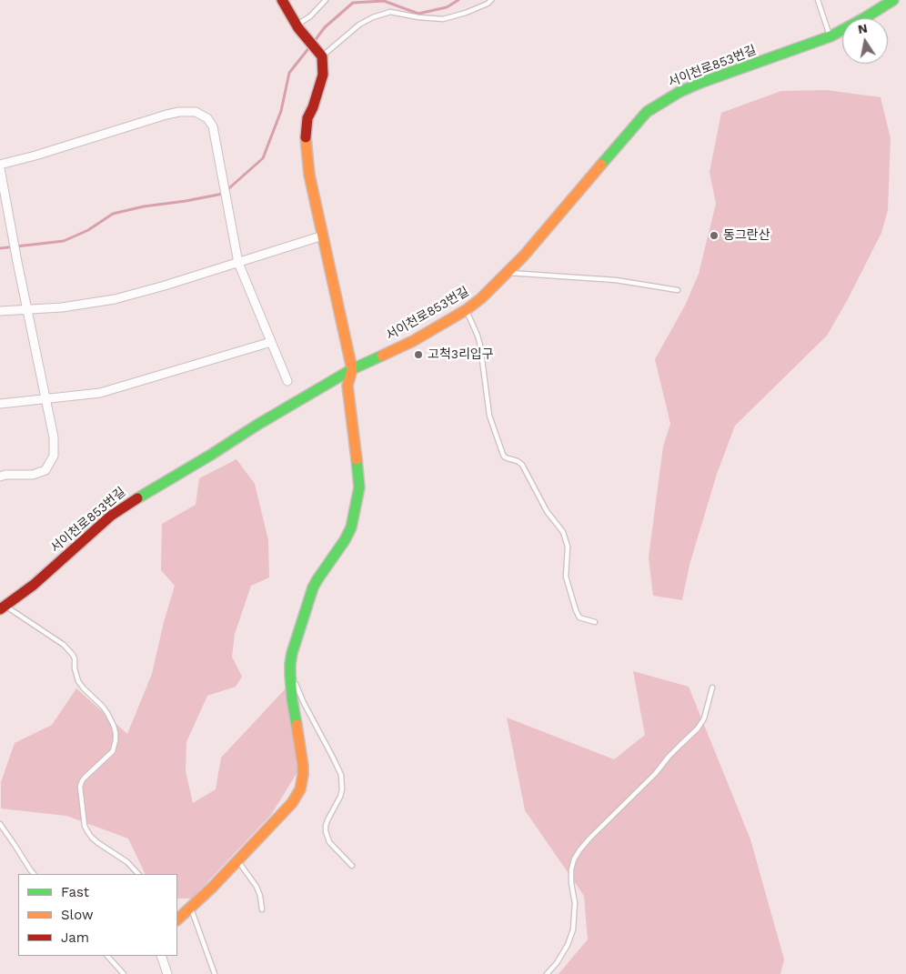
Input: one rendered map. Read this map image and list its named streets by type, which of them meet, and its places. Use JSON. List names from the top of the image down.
{
  "streets": {
    "street": ["서이천로853번길"]
  },
  "places": ["동그란산", "고척3리입구"],
  "legend": ["Fast", "Slow", "Jam"],
  "north": "top"
}
